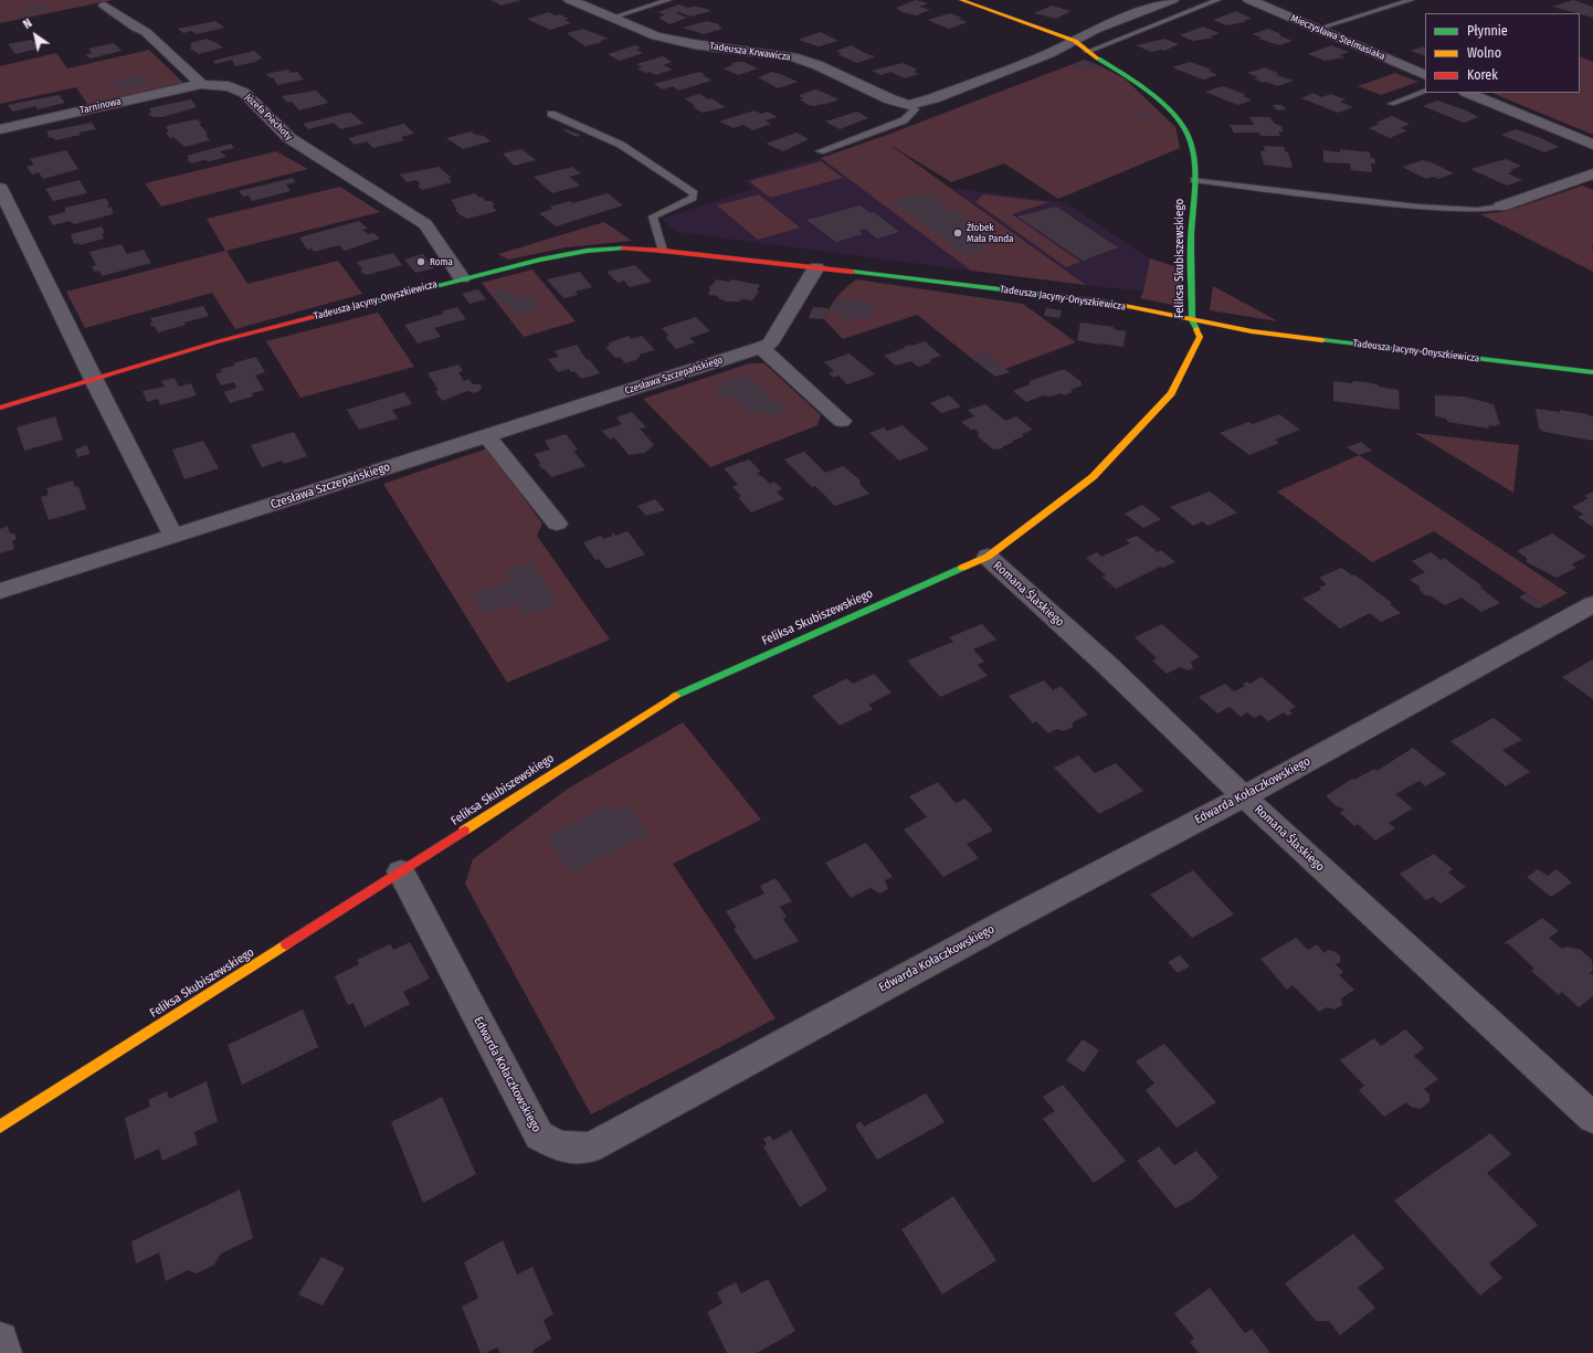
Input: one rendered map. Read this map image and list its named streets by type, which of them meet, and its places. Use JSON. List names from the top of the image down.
{
  "streets": {
    "street": [
      "Mieczysława Stelmasiaka",
      "Tadeusza Krwawicza",
      "Tarninowa",
      "Józefa Piechoty",
      "Feliksa Skubiszewskiego",
      "Tadeusza Jacyny-Onyszkiewicza",
      "Czesława Szczepańskiego",
      "Romana Ślaskiego",
      "Edwarda Kołaczkowskiego"
    ]
  },
  "crossings": [
    ["Tarninowa", "Józefa Piechoty"],
    ["Józefa Piechoty", "Tadeusza Jacyny-Onyszkiewicza"],
    ["Feliksa Skubiszewskiego", "Tadeusza Jacyny-Onyszkiewicza"],
    ["Feliksa Skubiszewskiego", "Romana Ślaskiego"],
    ["Feliksa Skubiszewskiego", "Edwarda Kołaczkowskiego"],
    ["Tadeusza Jacyny-Onyszkiewicza", "Czesława Szczepańskiego"],
    ["Romana Ślaskiego", "Edwarda Kołaczkowskiego"]
  ],
  "places": ["Żłobek Mała Panda", "Roma"],
  "legend": ["Płynnie", "Wolno", "Korek"],
  "north": "top left"
}
